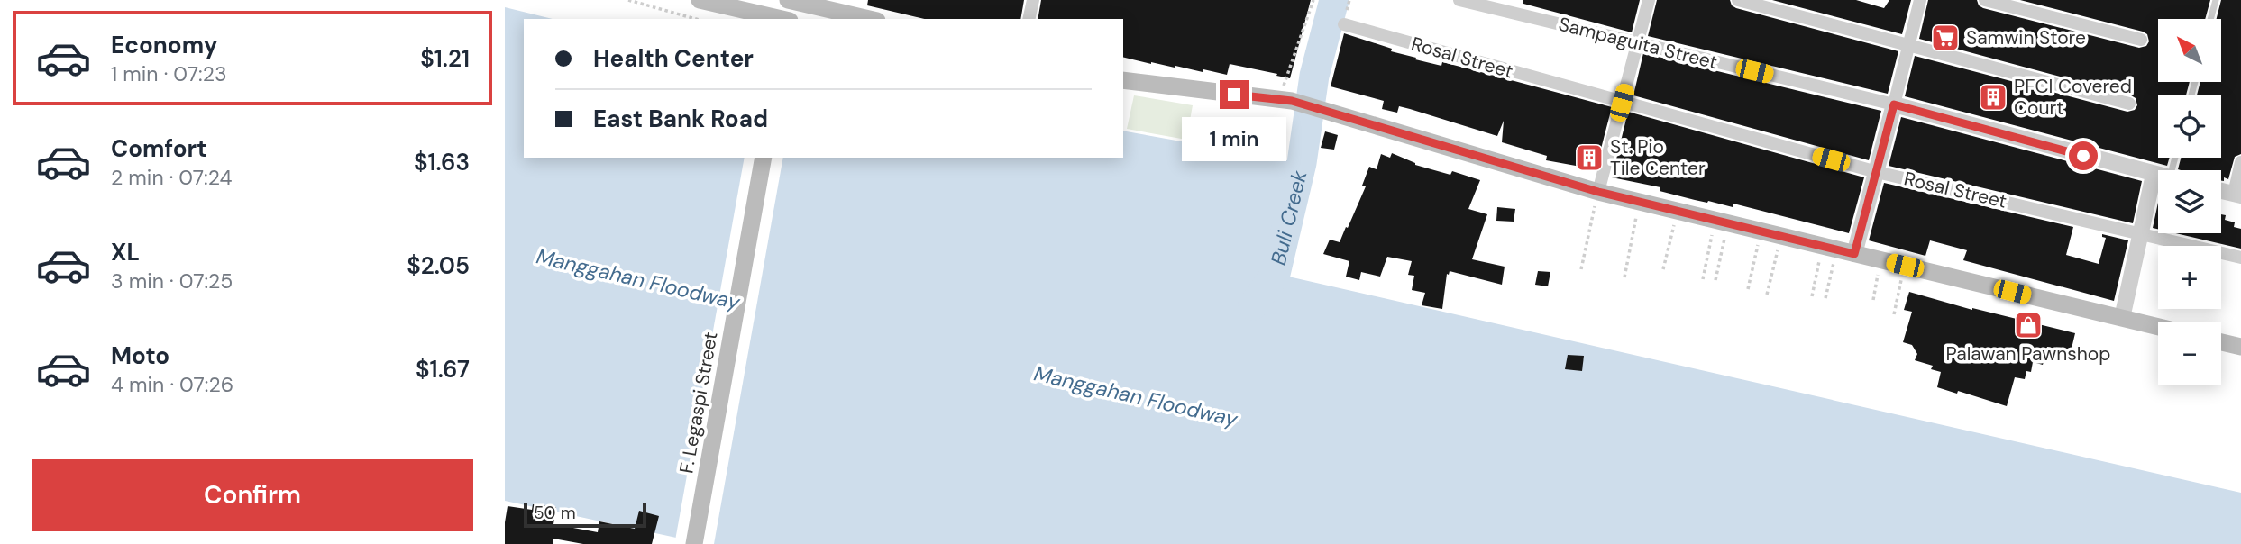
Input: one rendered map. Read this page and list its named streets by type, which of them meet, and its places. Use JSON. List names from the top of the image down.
{
  "streets": {
    "main road": ["F. Legaspi Street"],
    "street": ["Sampaguita Street", "Rosal Street"]
  },
  "water": ["Buli Creek", "Manggahan Floodway"],
  "places": {
    "supermarket": ["Samwin Store"],
    "building": ["PFCI Covered Court", "St. Pio Tile Center"],
    "shop": ["Palawan Pawnshop"]
  },
  "scale_bar": "50 m",
  "north": "top left",
  "page": {
    "list": [
      {
        "name": "Economy",
        "note": "1 min · 07:23",
        "value": "$1.21"
      },
      {
        "name": "Comfort",
        "note": "2 min · 07:24",
        "value": "$1.63"
      },
      {
        "name": "XL",
        "note": "3 min · 07:25",
        "value": "$2.05"
      },
      {
        "name": "Moto",
        "note": "4 min · 07:26",
        "value": "$1.67"
      }
    ],
    "map_buttons": ["+", "−"],
    "banner": ["Health Center", "East Bank Road"],
    "bubble": "1 min",
    "buttons": "Confirm",
    "scale": "50 m"
  }
}
